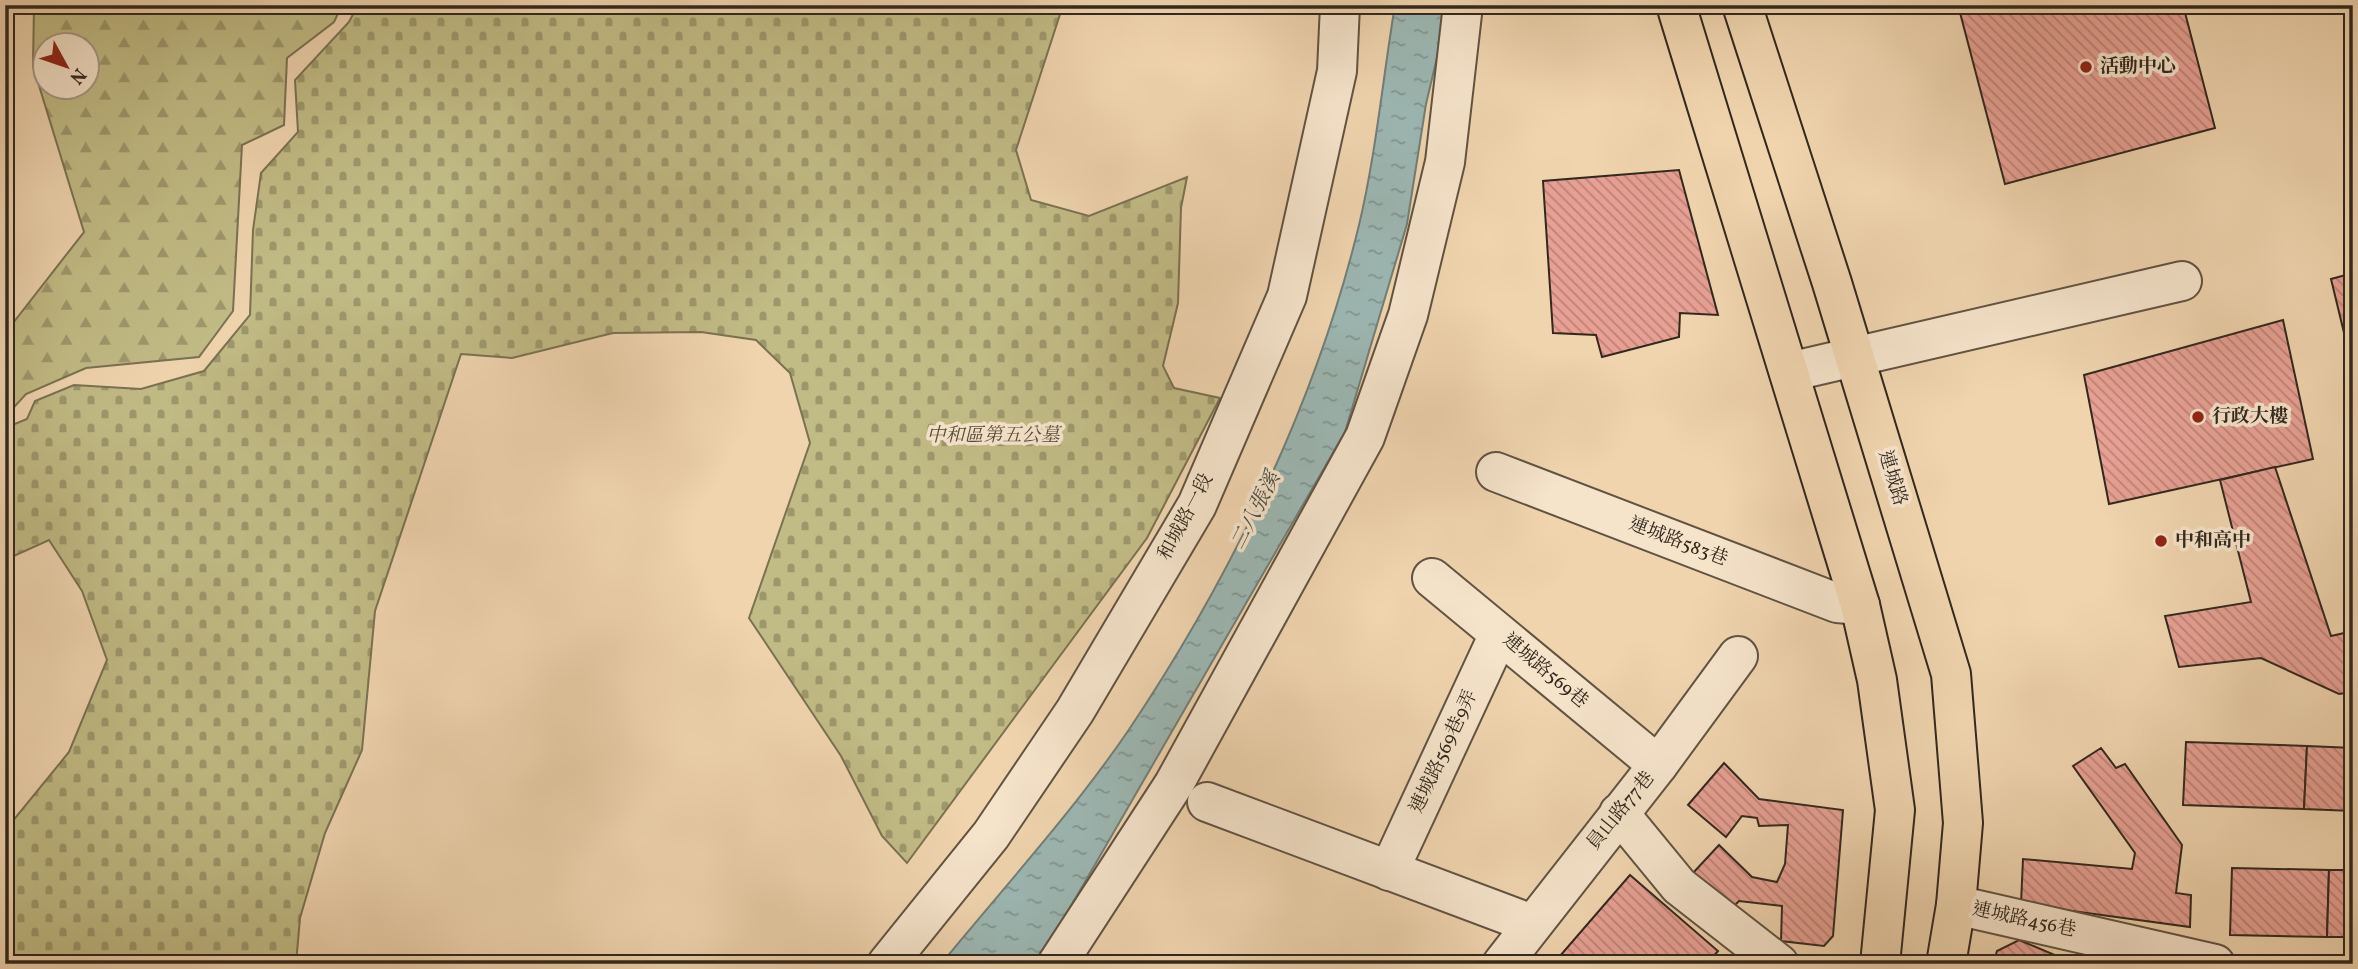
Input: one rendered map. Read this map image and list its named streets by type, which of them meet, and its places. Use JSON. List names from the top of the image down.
{
  "streets": {
    "main road": ["連城路"],
    "street": [
      "和城路一段",
      "連城路583巷",
      "連城路569巷",
      "連城路569巷9弄",
      "員山路77巷",
      "連城路456巷"
    ]
  },
  "crossings": [
    ["連城路", "連城路456巷"],
    ["連城路569巷", "連城路569巷9弄"],
    ["連城路569巷", "員山路77巷"]
  ],
  "water": ["二八張溪"],
  "parks": ["中和區第五公墓"],
  "places": ["活動中心", "行政大樓", "中和高中"],
  "north": "bottom right"
}
